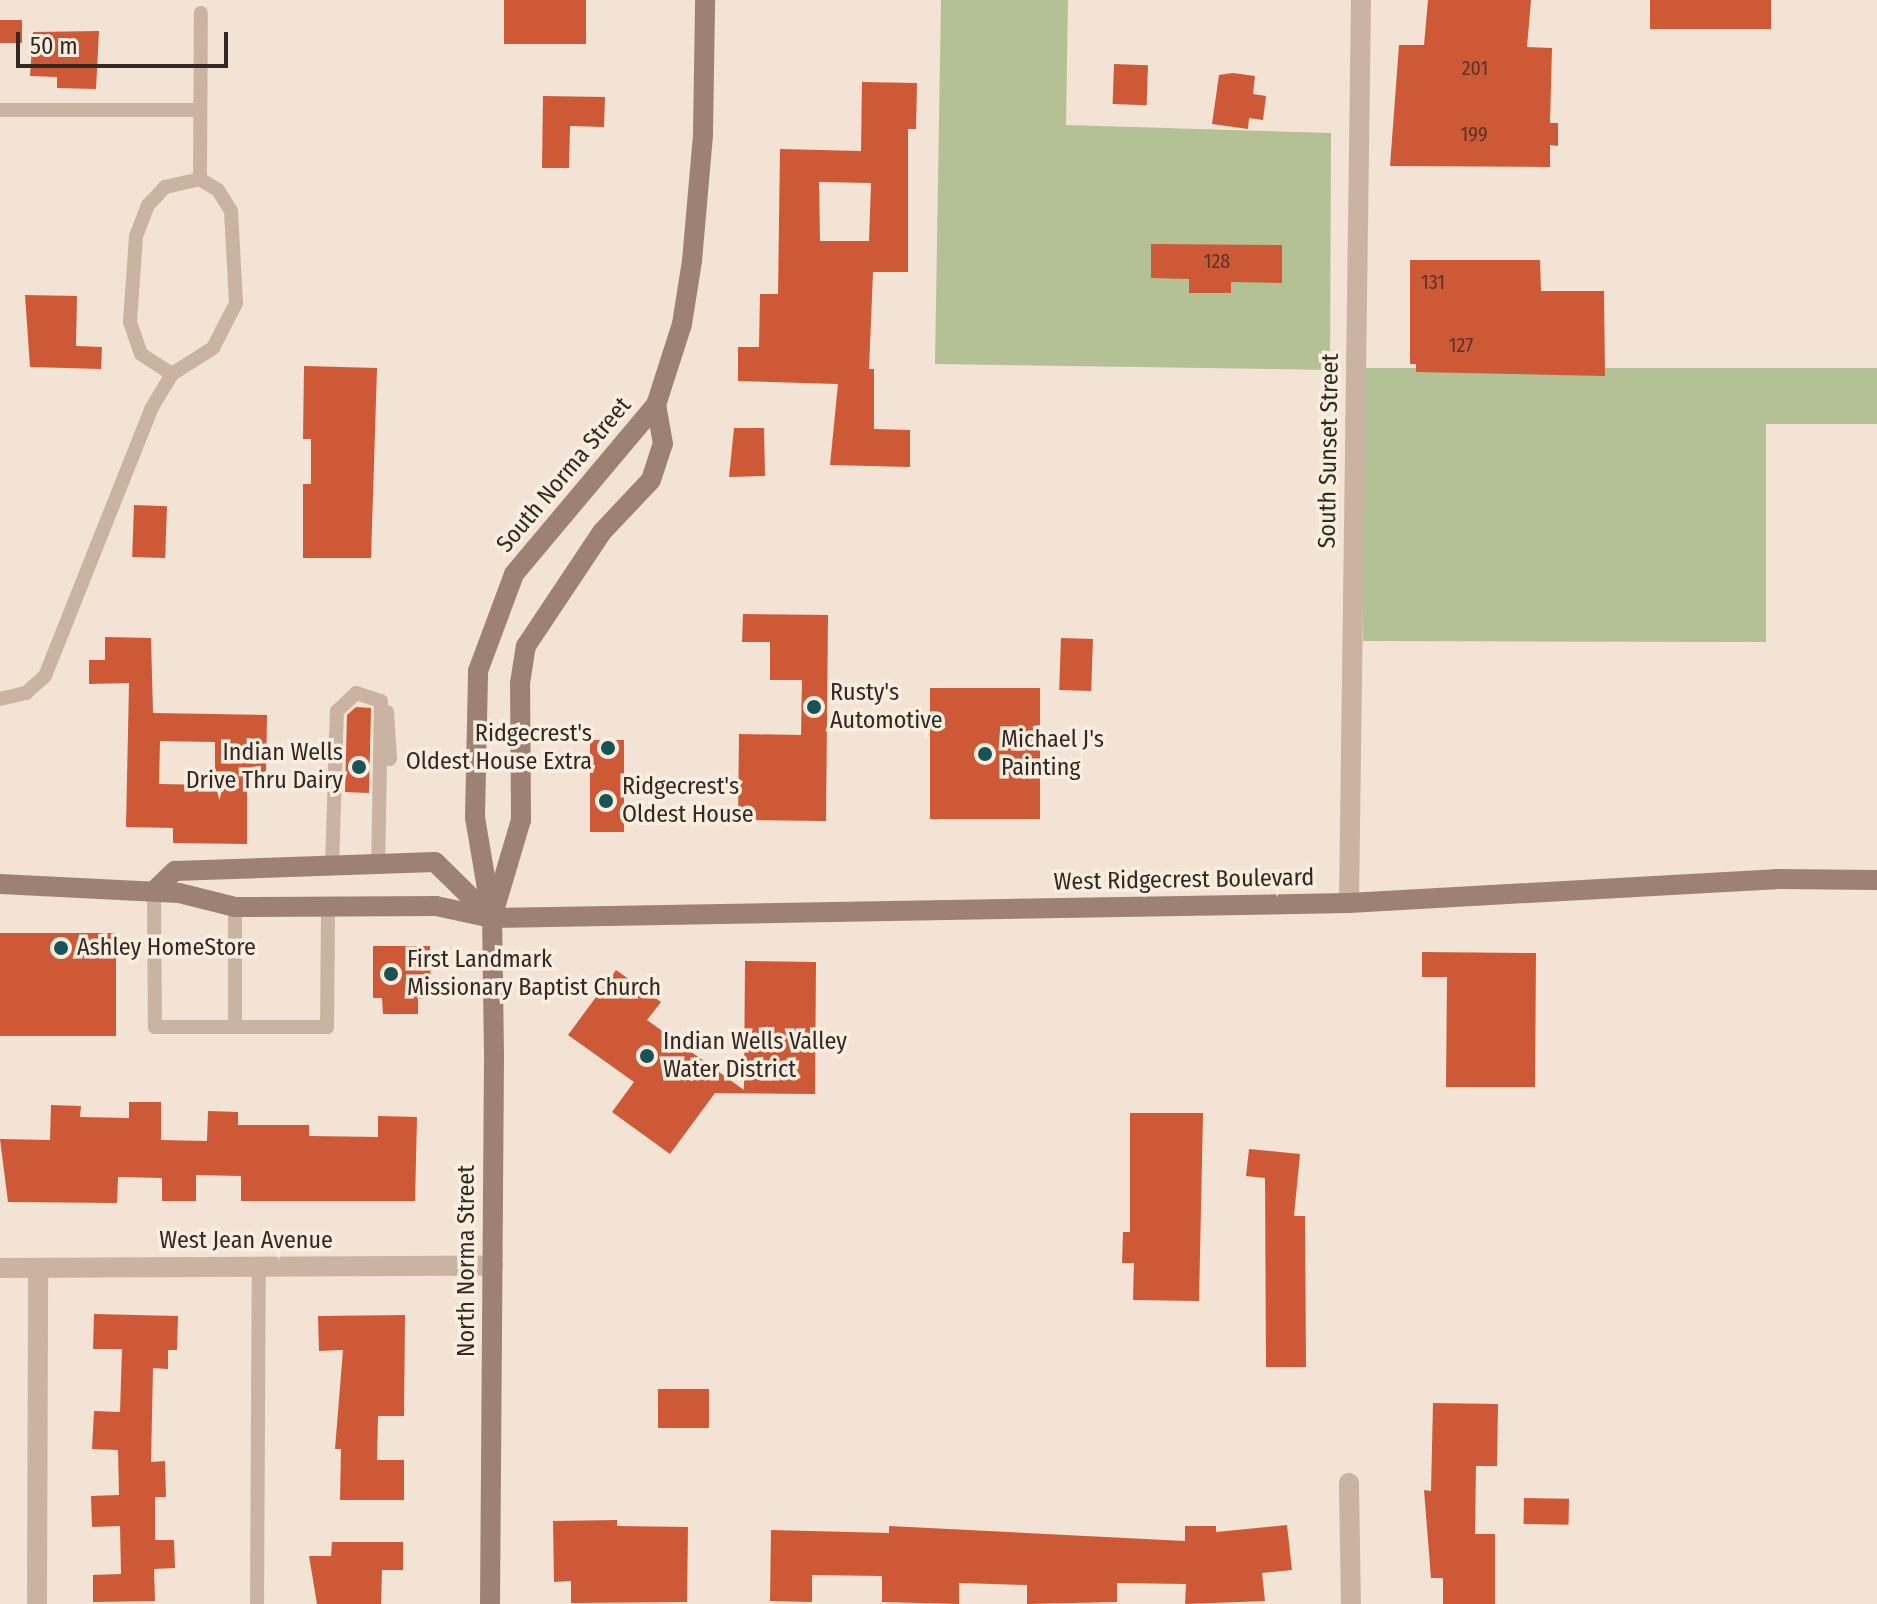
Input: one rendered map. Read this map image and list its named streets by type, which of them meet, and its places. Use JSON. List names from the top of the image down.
{
  "streets": {
    "main road": ["South Norma Street", "West Ridgecrest Boulevard", "North Norma Street"],
    "street": ["South Sunset Street", "West Jean Avenue"]
  },
  "crossings": [
    ["South Sunset Street", "West Ridgecrest Boulevard"],
    ["South Norma Street", "West Ridgecrest Boulevard"],
    ["South Norma Street", "North Norma Street"],
    ["West Ridgecrest Boulevard", "North Norma Street"],
    ["West Jean Avenue", "North Norma Street"]
  ],
  "places": [
    "Rusty's Automotive",
    "Ridgecrest's Oldest House Extra",
    "Michael J's Painting",
    "Indian Wells Drive Thru Dairy",
    "Ridgecrest's Oldest House",
    "Ashley HomeStore",
    "First Landmark Missionary Baptist Church",
    "Indian Wells Valley Water District"
  ],
  "house_numbers": [
    "201",
    "199",
    "128",
    "131",
    "127"
  ],
  "scale_bar": "50 m"
}
